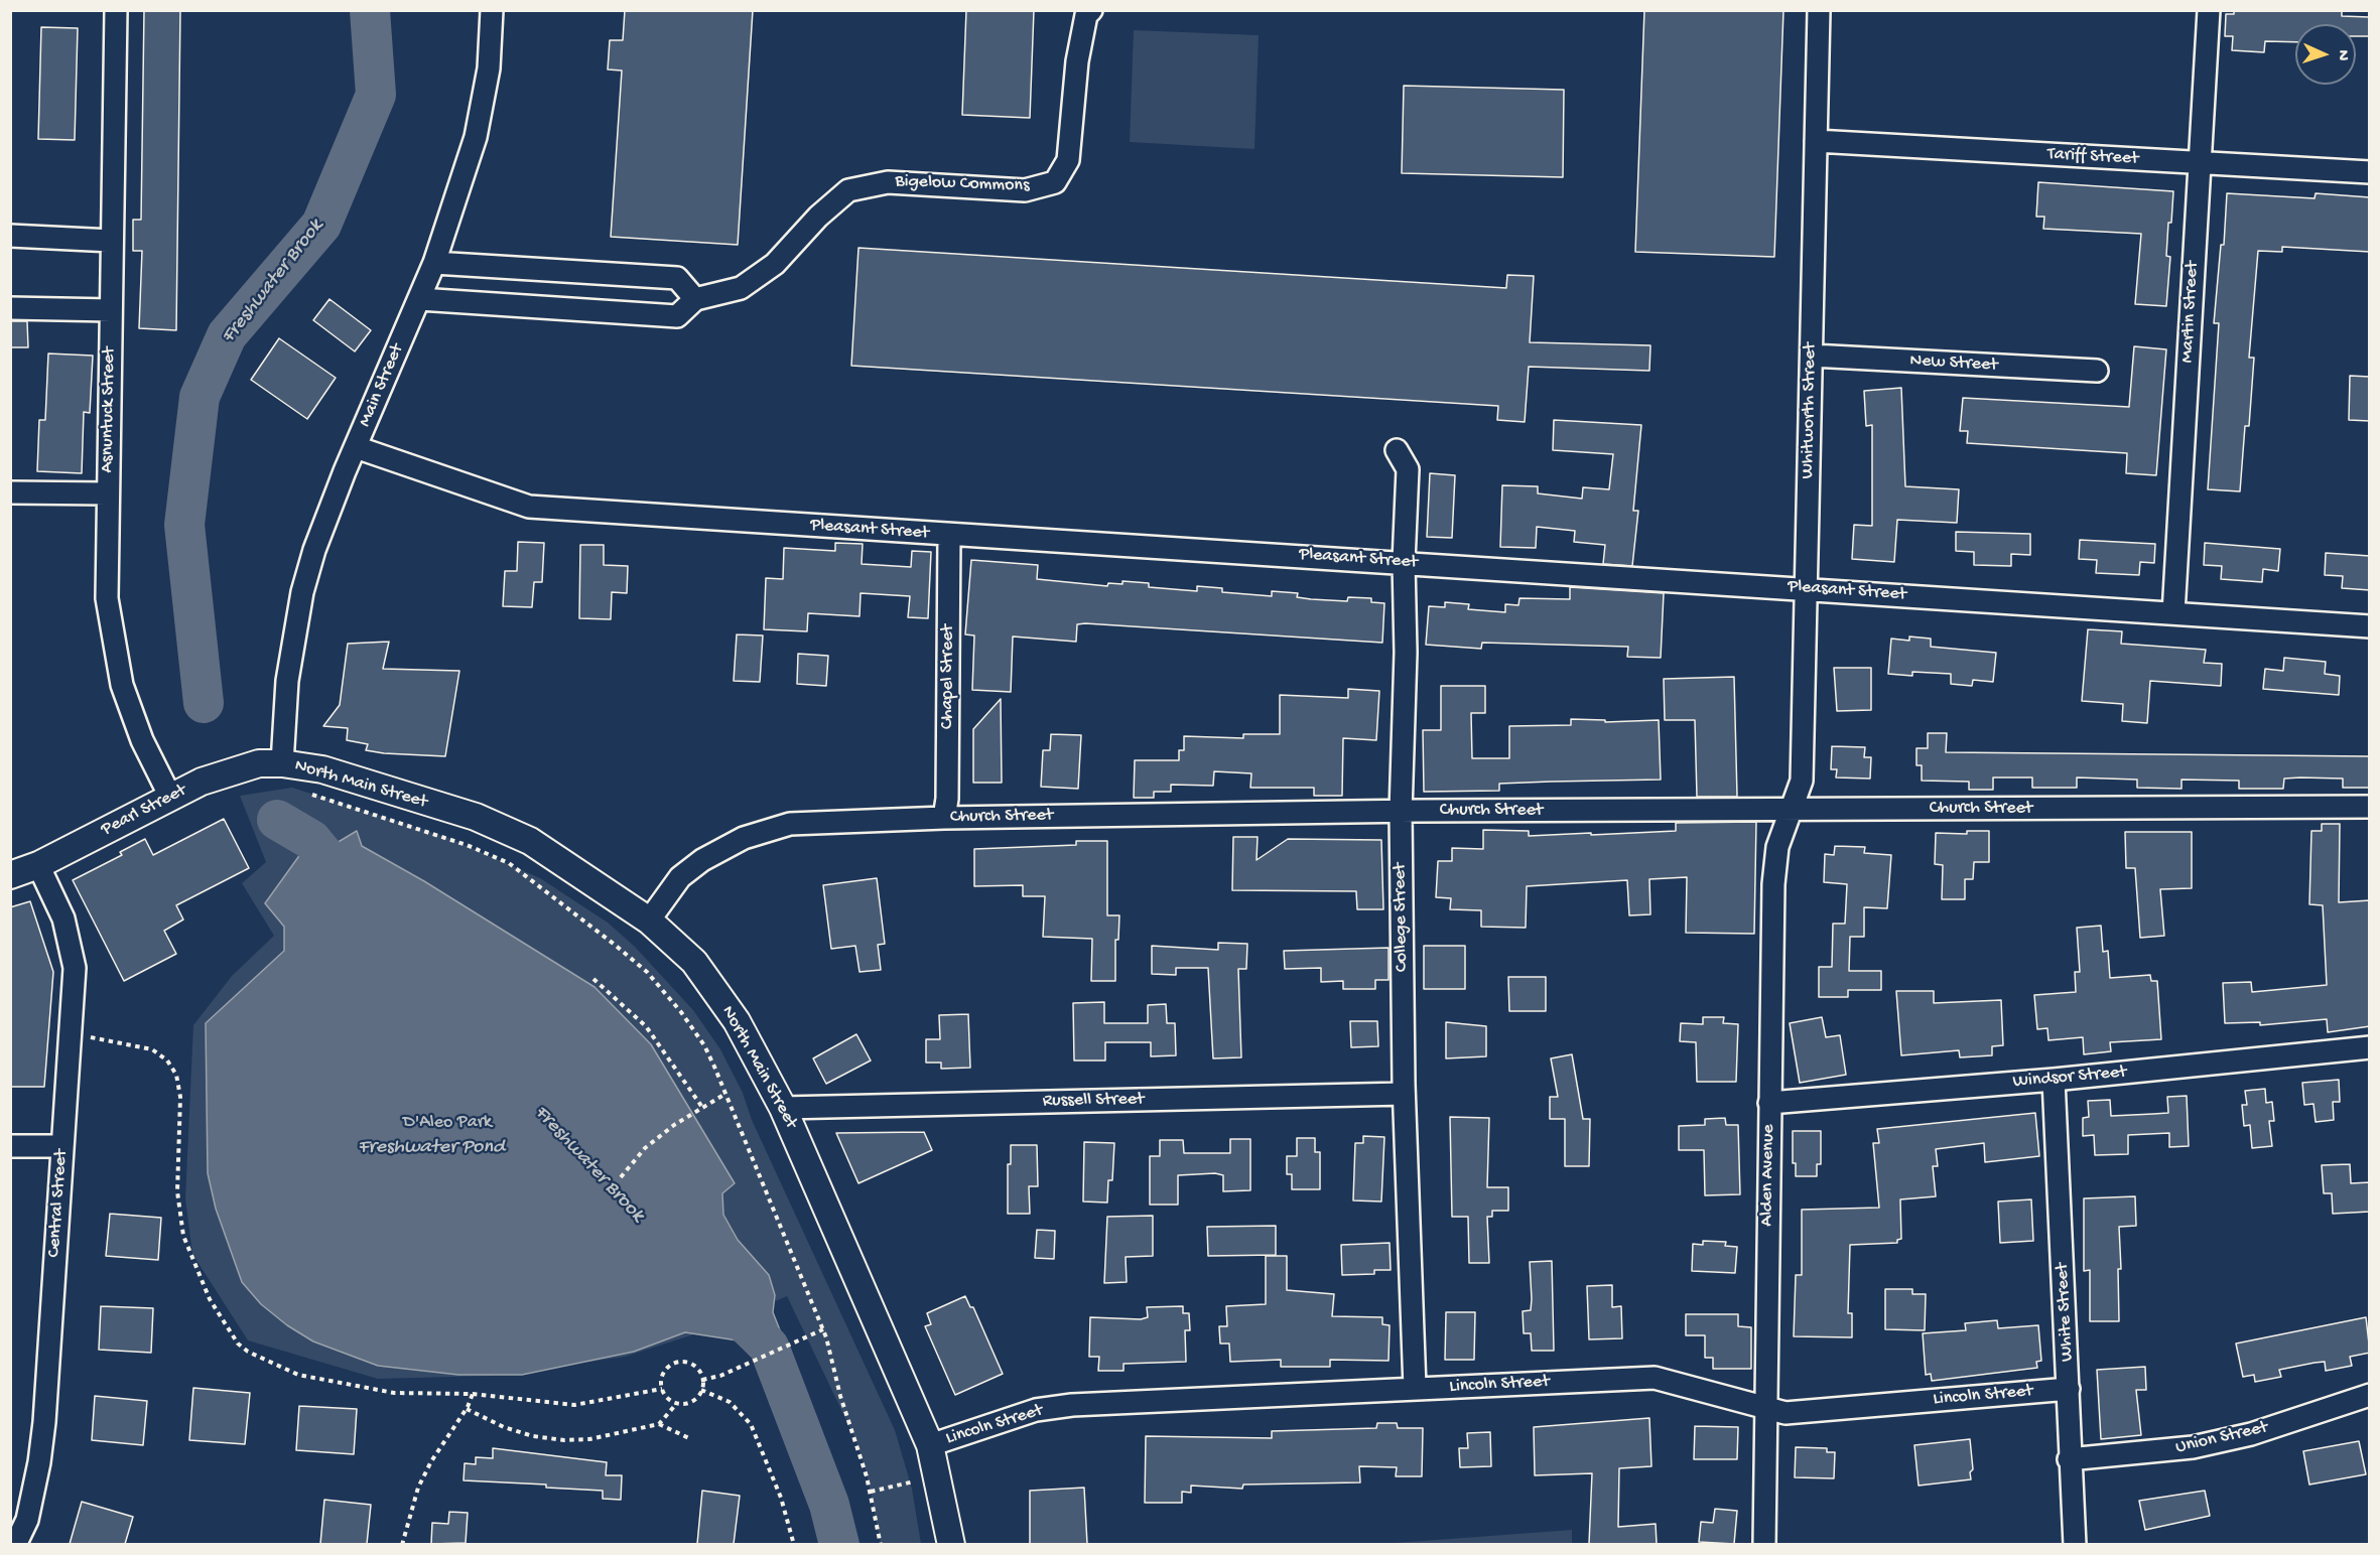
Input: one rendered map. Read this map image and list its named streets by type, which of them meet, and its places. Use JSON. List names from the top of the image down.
{
  "streets": {
    "street": [
      "Tariff Street",
      "Bigelow Commons",
      "Martin Street",
      "New Street",
      "Main Street",
      "Asnuntuck Street",
      "Whitworth Street",
      "Pleasant Street",
      "Chapel Street",
      "North Main Street",
      "Church Street",
      "Pearl Street",
      "College Street",
      "Windsor Street",
      "Russell Street",
      "Alden Avenue",
      "Central Street",
      "White Street",
      "Lincoln Street",
      "Union Street"
    ]
  },
  "crossings": [
    ["Tariff Street", "Martin Street"],
    ["Tariff Street", "Whitworth Street"],
    ["Bigelow Commons", "Main Street"],
    ["Martin Street", "Pleasant Street"],
    ["New Street", "Whitworth Street"],
    ["Main Street", "Pleasant Street"],
    ["Main Street", "North Main Street"],
    ["Main Street", "Pearl Street"],
    ["Asnuntuck Street", "Pearl Street"],
    ["Whitworth Street", "Pleasant Street"],
    ["Whitworth Street", "Church Street"],
    ["Whitworth Street", "Alden Avenue"],
    ["Pleasant Street", "Chapel Street"],
    ["Pleasant Street", "College Street"],
    ["Chapel Street", "Church Street"],
    ["North Main Street", "Church Street"],
    ["North Main Street", "Pearl Street"],
    ["North Main Street", "Russell Street"],
    ["North Main Street", "Lincoln Street"],
    ["Church Street", "College Street"],
    ["Church Street", "Alden Avenue"],
    ["Pearl Street", "Central Street"],
    ["College Street", "Russell Street"],
    ["College Street", "Lincoln Street"],
    ["Windsor Street", "Alden Avenue"],
    ["Windsor Street", "White Street"],
    ["Alden Avenue", "Lincoln Street"],
    ["White Street", "Lincoln Street"],
    ["White Street", "Union Street"]
  ],
  "water": ["Freshwater Brook", "Freshwater Pond"],
  "parks": ["D'Aleo Park"],
  "north": "right"
}
